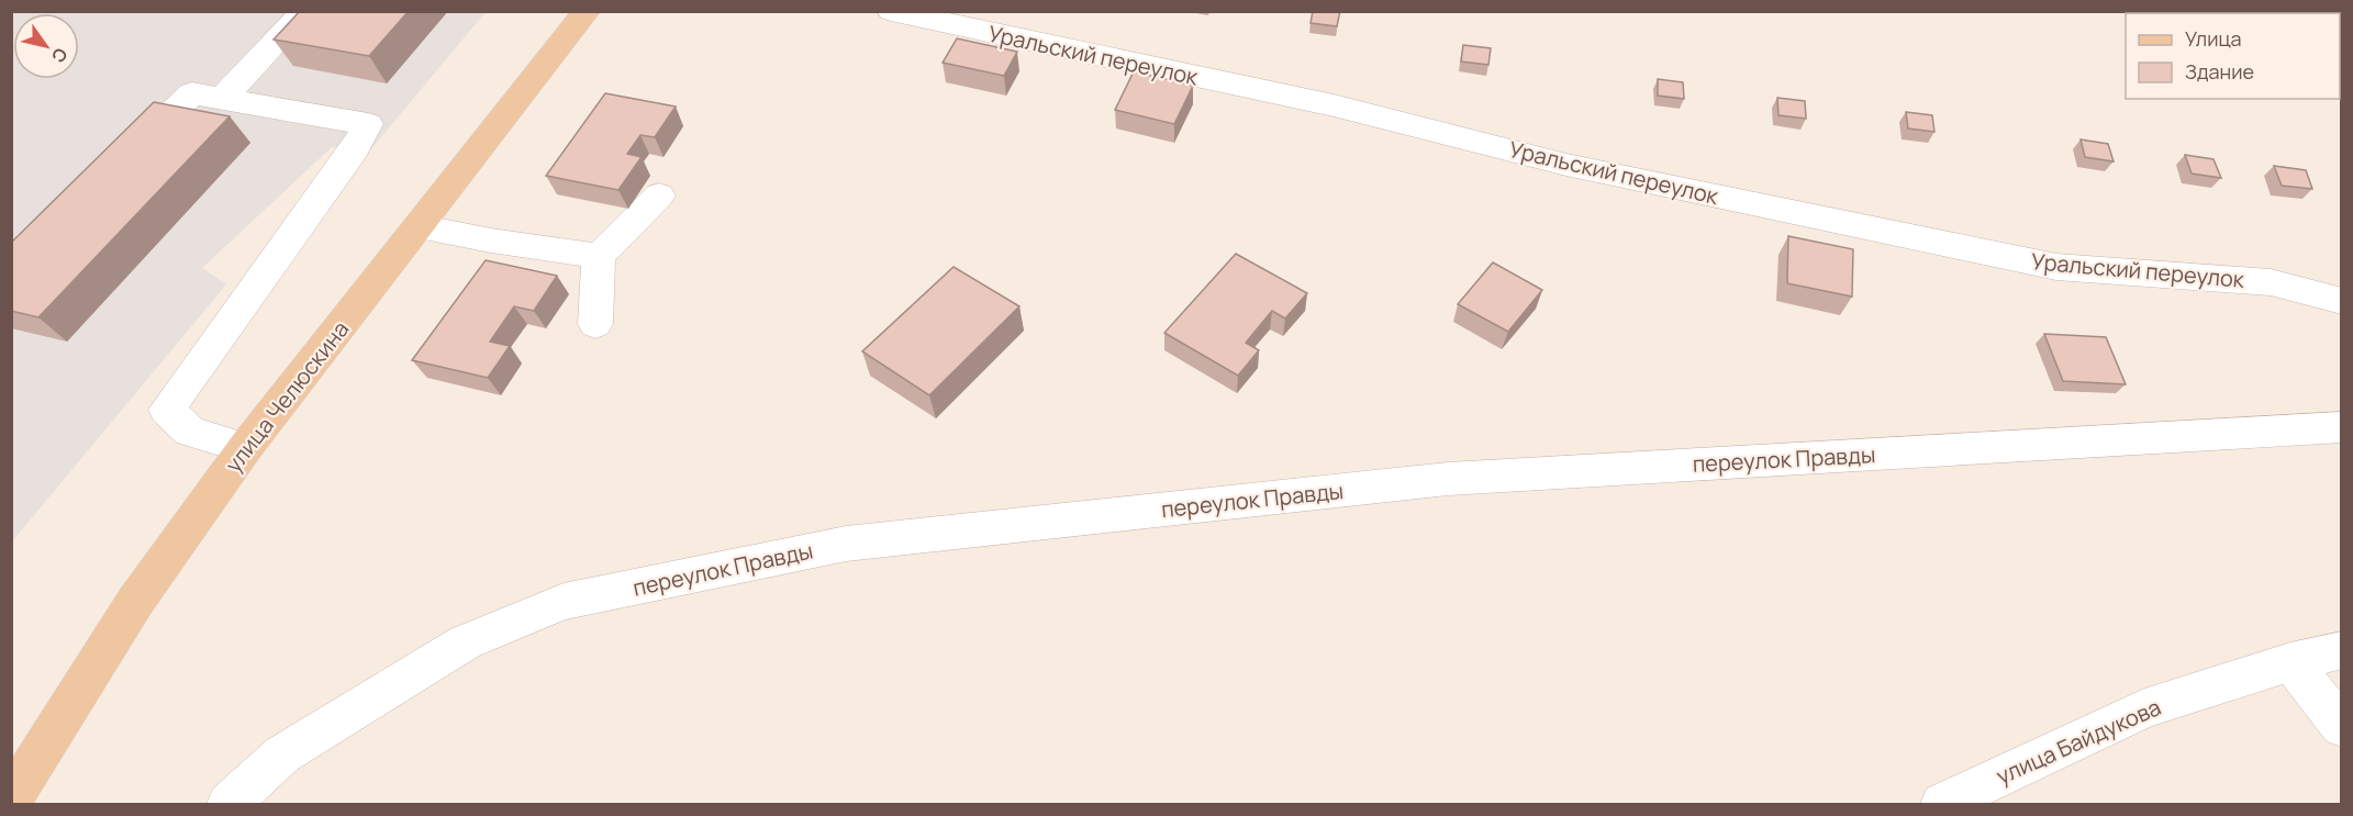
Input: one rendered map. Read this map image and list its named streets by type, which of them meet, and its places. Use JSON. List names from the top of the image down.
{
  "streets": {
    "main road": ["улица Челюскина"],
    "street": ["Уральский переулок", "переулок Правды", "улица Байдукова"]
  },
  "legend": ["Улица", "Здание"],
  "north": "bottom right"
}
